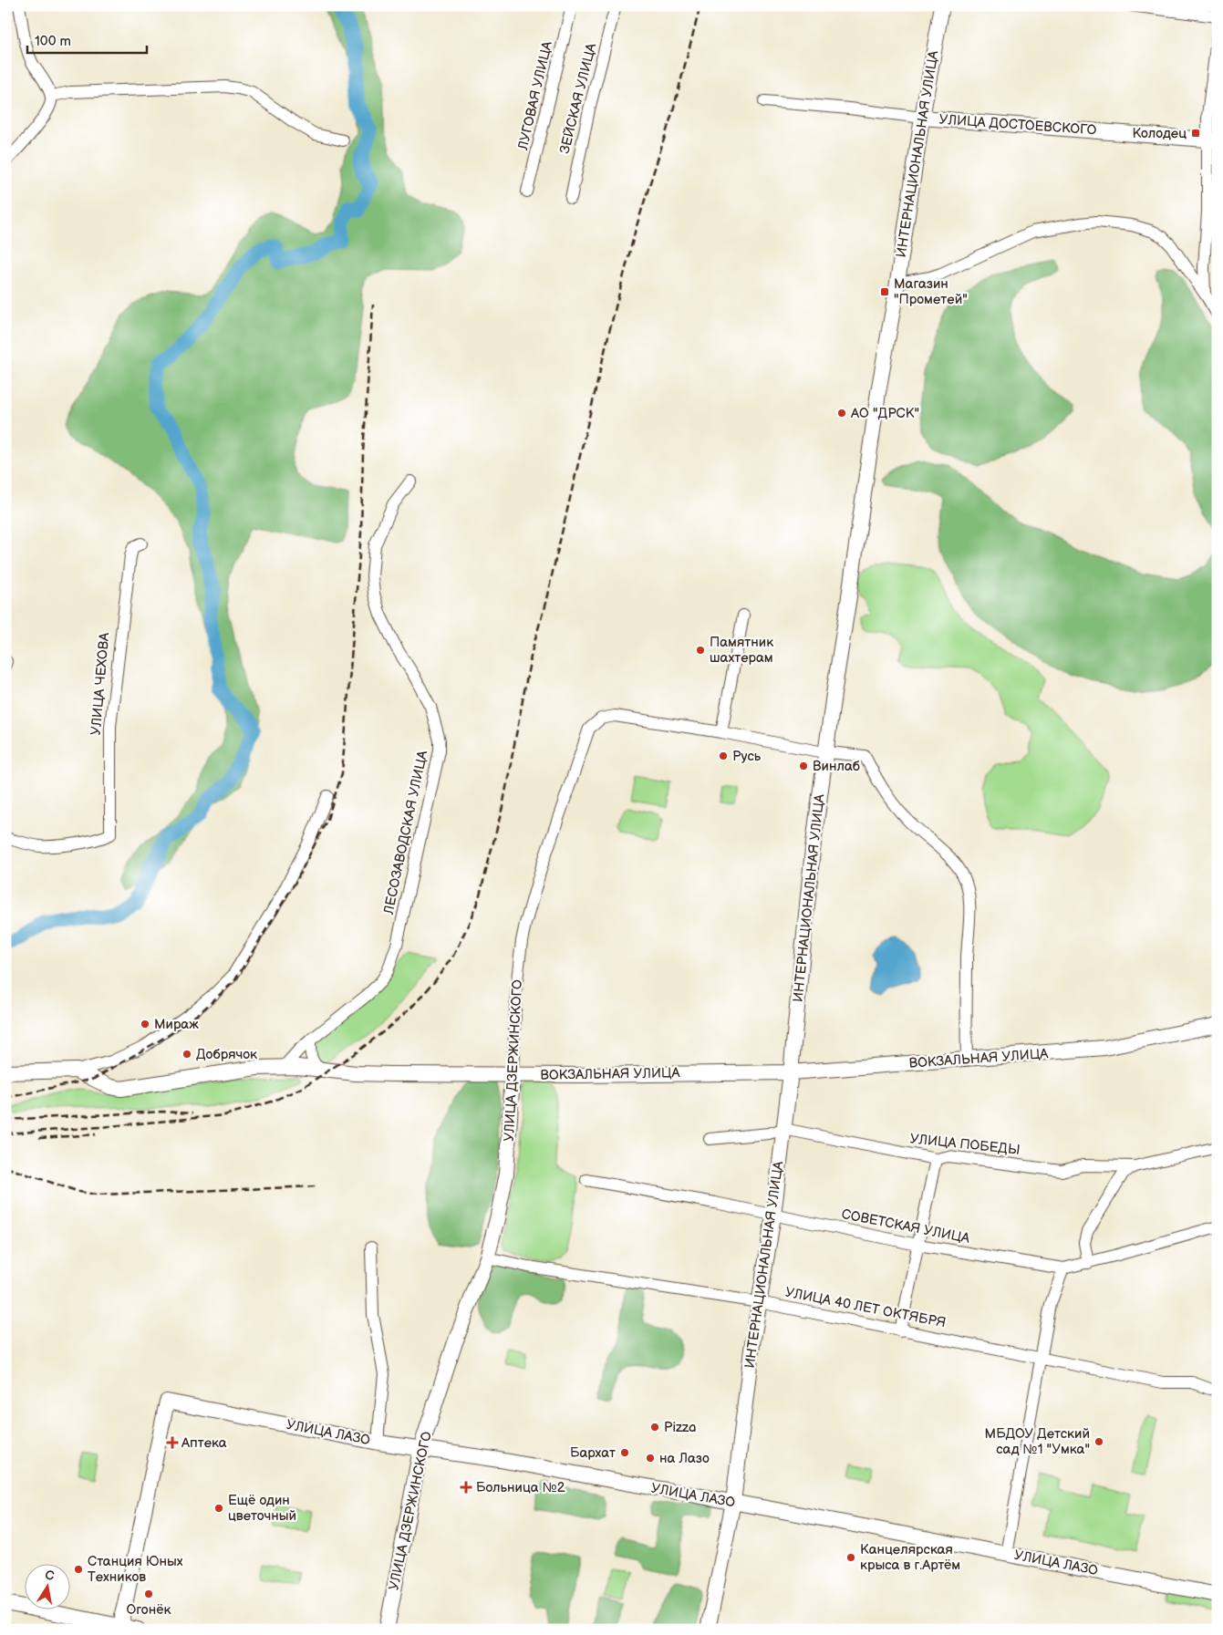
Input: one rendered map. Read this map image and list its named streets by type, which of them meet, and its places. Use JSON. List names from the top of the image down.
{
  "streets": {
    "main road": [
      "УЛИЦА ДОСТОЕВСКОГО",
      "ИНТЕРНАЦИОНАЛЬНАЯ УЛИЦА",
      "ВОКЗАЛЬНАЯ УЛИЦА",
      "УЛИЦА ДЗЕРЖИНСКОГО",
      "УЛИЦА ЛАЗО"
    ],
    "street": [
      "ЛУГОВАЯ УЛИЦА",
      "ЗЕЙСКАЯ УЛИЦА",
      "УЛИЦА ЧЕХОВА",
      "ЛЕСОЗАВОДСКАЯ УЛИЦА",
      "УЛИЦА ПОБЕДЫ",
      "СОВЕТСКАЯ УЛИЦА",
      "УЛИЦА 40 ЛЕТ ОКТЯБРЯ"
    ]
  },
  "crossings": [
    ["УЛИЦА ДОСТОЕВСКОГО", "ИНТЕРНАЦИОНАЛЬНАЯ УЛИЦА"],
    ["ИНТЕРНАЦИОНАЛЬНАЯ УЛИЦА", "ВОКЗАЛЬНАЯ УЛИЦА"],
    ["ИНТЕРНАЦИОНАЛЬНАЯ УЛИЦА", "УЛИЦА ДЗЕРЖИНСКОГО"],
    ["ИНТЕРНАЦИОНАЛЬНАЯ УЛИЦА", "УЛИЦА ПОБЕДЫ"],
    ["ИНТЕРНАЦИОНАЛЬНАЯ УЛИЦА", "СОВЕТСКАЯ УЛИЦА"],
    ["ИНТЕРНАЦИОНАЛЬНАЯ УЛИЦА", "УЛИЦА 40 ЛЕТ ОКТЯБРЯ"],
    ["ИНТЕРНАЦИОНАЛЬНАЯ УЛИЦА", "УЛИЦА ЛАЗО"],
    ["ЛЕСОЗАВОДСКАЯ УЛИЦА", "ВОКЗАЛЬНАЯ УЛИЦА"],
    ["ВОКЗАЛЬНАЯ УЛИЦА", "УЛИЦА ДЗЕРЖИНСКОГО"],
    ["УЛИЦА ДЗЕРЖИНСКОГО", "УЛИЦА 40 ЛЕТ ОКТЯБРЯ"],
    ["УЛИЦА ДЗЕРЖИНСКОГО", "УЛИЦА ЛАЗО"]
  ],
  "places": {
    "transit": ["Колодец", "Магазин \"Прометей\""],
    "other": [
      "АО \"ДРСК\"",
      "Памятник шахтерам",
      "Русь",
      "Винлаб",
      "Мираж",
      "Добрячок",
      "Pizza",
      "МБДОУ Детский сад №1 \"Умка\"",
      "Бархат",
      "на Лазо",
      "Ещё один цветочный",
      "Канцелярская крыса в г.Артём",
      "Станция Юных Техников",
      "Огонёк"
    ],
    "health": ["Аптека", "Больница №2"]
  },
  "scale_bar": "100 m",
  "north": "top"
}
